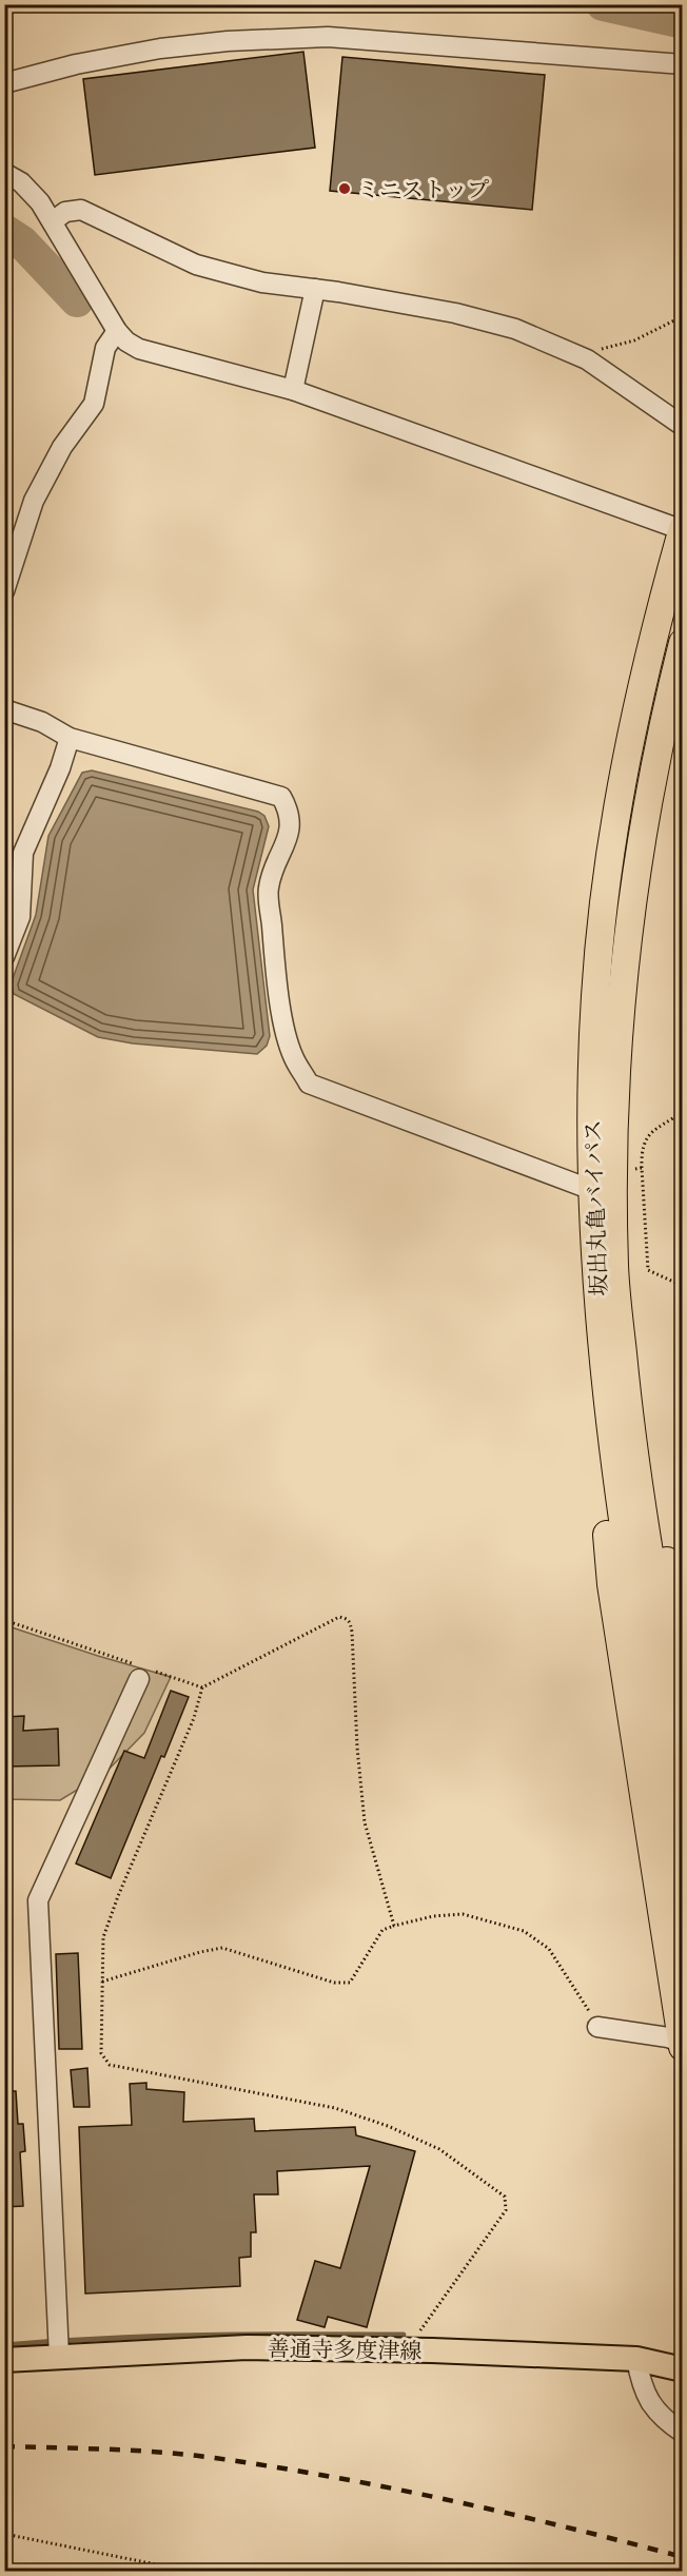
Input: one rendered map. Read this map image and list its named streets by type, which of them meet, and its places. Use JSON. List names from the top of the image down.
{
  "streets": {
    "highway": ["坂出丸亀バイパス"],
    "main road": ["善通寺多度津線"]
  },
  "places": ["ミニストップ"]
}
